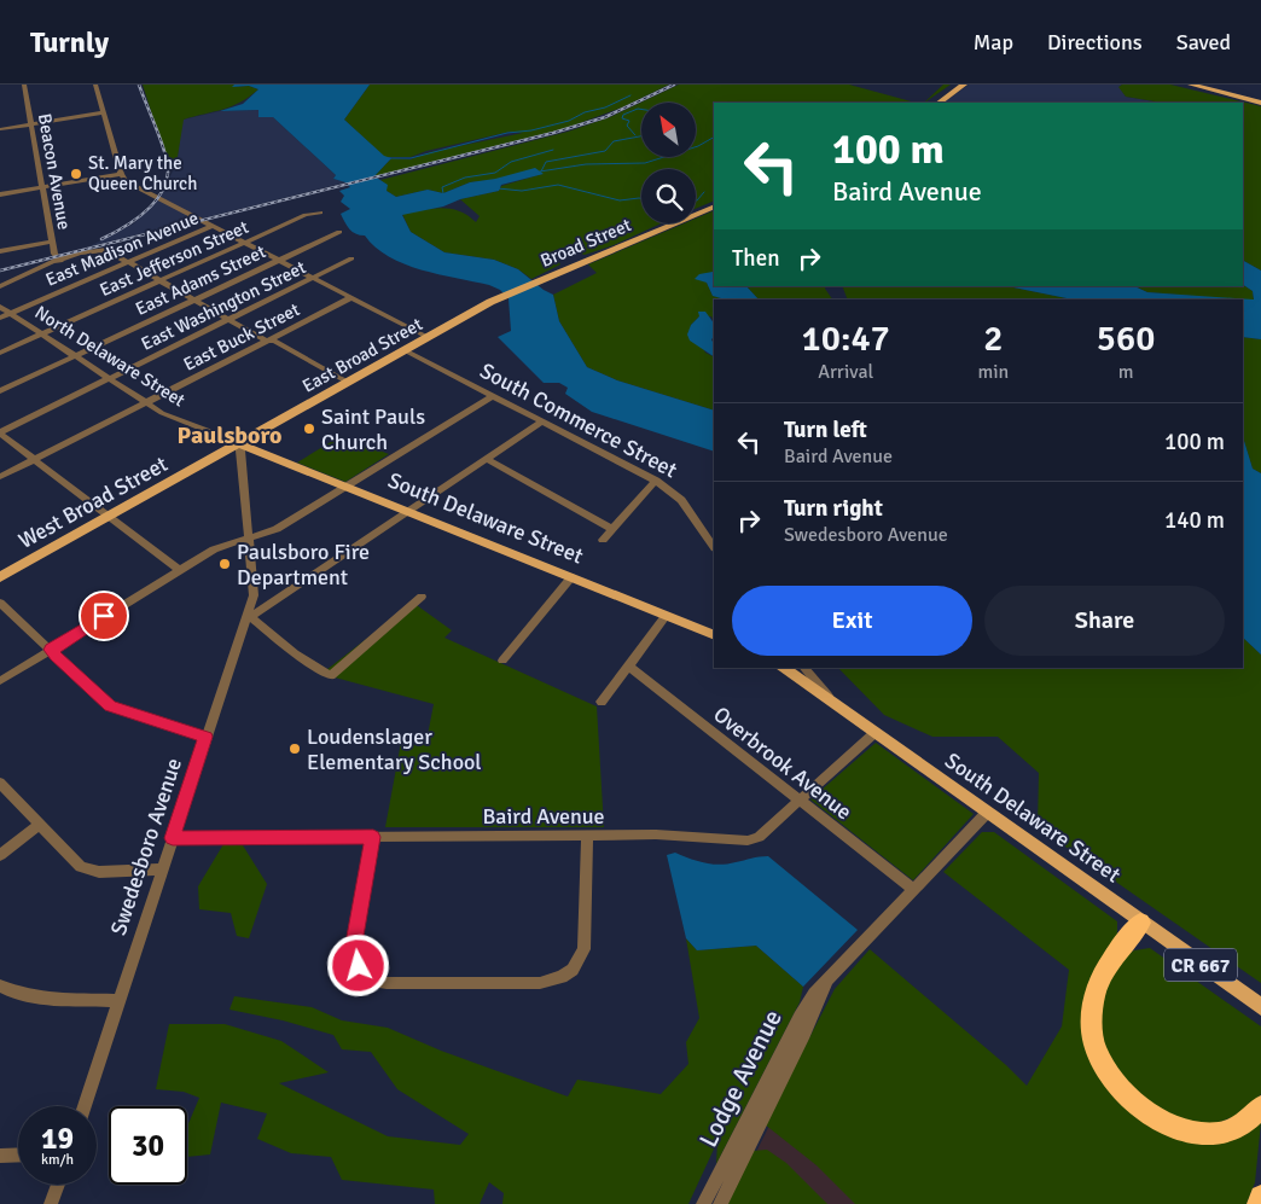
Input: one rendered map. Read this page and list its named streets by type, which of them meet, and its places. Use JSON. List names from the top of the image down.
{
  "streets": {
    "main road": [
      "Broad Street",
      "East Broad Street",
      "West Broad Street",
      "South Delaware Street",
      "CR 667"
    ],
    "street": [
      "Beacon Avenue",
      "East Madison Avenue",
      "East Jefferson Street",
      "East Adams Street",
      "East Washington Street",
      "East Buck Street",
      "North Delaware Street",
      "South Commerce Street",
      "Overbrook Avenue",
      "Baird Avenue",
      "Swedesboro Avenue",
      "Lodge Avenue"
    ]
  },
  "crossings": [
    ["Broad Street", "East Broad Street"],
    ["East Madison Avenue", "North Delaware Street"],
    ["East Jefferson Street", "North Delaware Street"],
    ["East Adams Street", "North Delaware Street"],
    ["East Washington Street", "North Delaware Street"],
    ["East Buck Street", "North Delaware Street"],
    ["East Broad Street", "North Delaware Street"],
    ["East Broad Street", "South Commerce Street"],
    ["East Broad Street", "West Broad Street"],
    ["East Broad Street", "South Delaware Street"],
    ["East Broad Street", "Swedesboro Avenue"],
    ["North Delaware Street", "West Broad Street"],
    ["North Delaware Street", "South Delaware Street"],
    ["North Delaware Street", "Swedesboro Avenue"],
    ["West Broad Street", "South Delaware Street"],
    ["West Broad Street", "Swedesboro Avenue"],
    ["South Delaware Street", "Baird Avenue"],
    ["South Delaware Street", "Swedesboro Avenue"],
    ["South Delaware Street", "Lodge Avenue"],
    ["Overbrook Avenue", "Baird Avenue"],
    ["Overbrook Avenue", "Lodge Avenue"],
    ["Baird Avenue", "Swedesboro Avenue"]
  ],
  "districts": ["Paulsboro"],
  "places": [
    "St. Mary the Queen Church",
    "Saint Pauls Church",
    "Paulsboro Fire Department",
    "Loudenslager Elementary School"
  ],
  "north": "top left",
  "page": {
    "header": "Turnly",
    "nav": ["Map", "Directions", "Saved"],
    "turn": ["100 m", "Baird Avenue"],
    "then": "Then",
    "eta": [
      "10:47",
      "Arrival",
      "2",
      "min",
      "560",
      "m"
    ],
    "list": [
      {
        "name": "Turn left",
        "note": "Baird Avenue",
        "value": "100 m"
      },
      {
        "name": "Turn right",
        "note": "Swedesboro Avenue",
        "value": "140 m"
      }
    ],
    "buttons": ["Exit", "Share"],
    "speed": "19 km/h",
    "limit": "30"
  }
}
